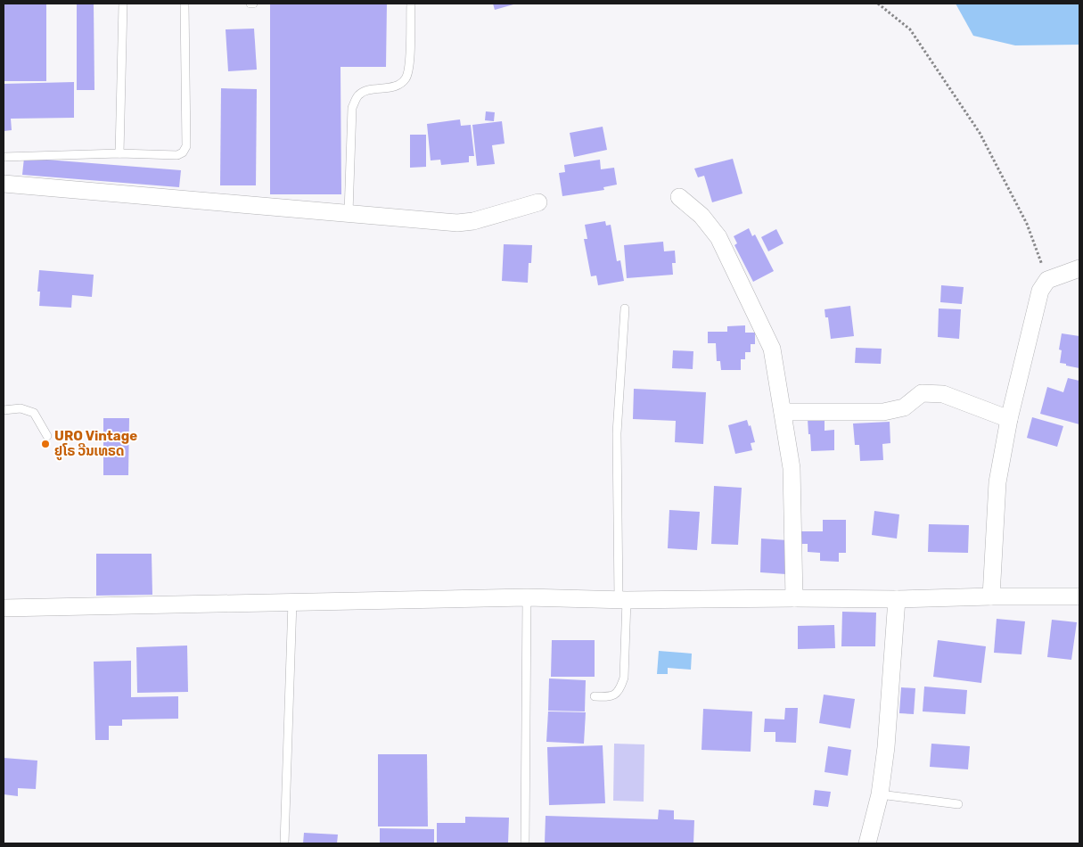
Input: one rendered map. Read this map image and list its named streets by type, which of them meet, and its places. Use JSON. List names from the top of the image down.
{
  "places": ["URO Vintage ຢູໂຣ ວີນເທຣດ"]
}
